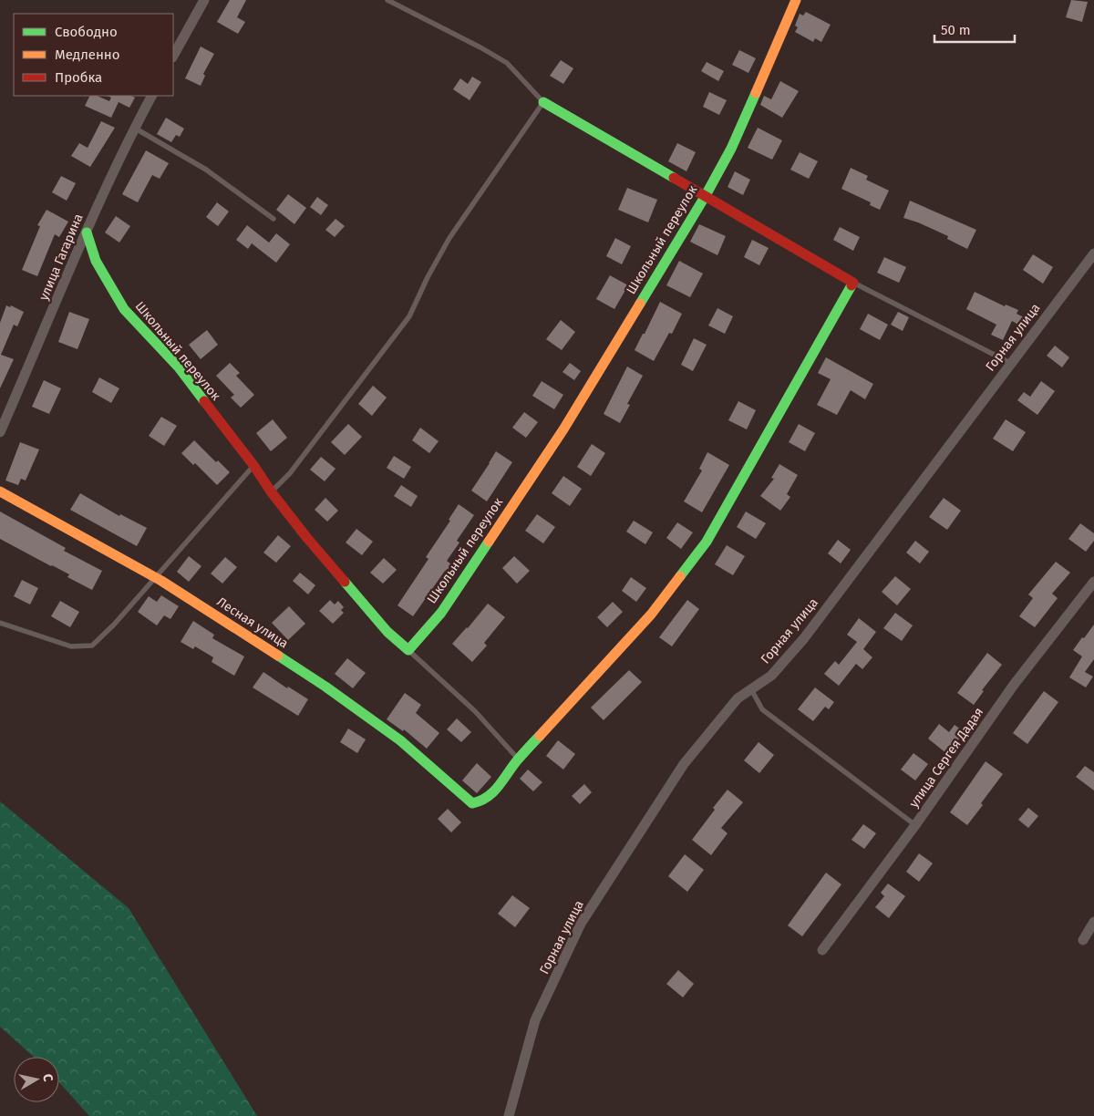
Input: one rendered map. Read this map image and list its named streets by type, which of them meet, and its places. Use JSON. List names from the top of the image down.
{
  "streets": {
    "street": [
      "Школьный переулок",
      "улица Гагарина",
      "Горная улица",
      "Лесная улица",
      "улица Сергея Дадая"
    ]
  },
  "crossings": [
    ["Школьный переулок", "улица Гагарина"]
  ],
  "legend": ["Свободно", "Медленно", "Пробка"],
  "scale_bar": "50 m",
  "north": "right"
}
